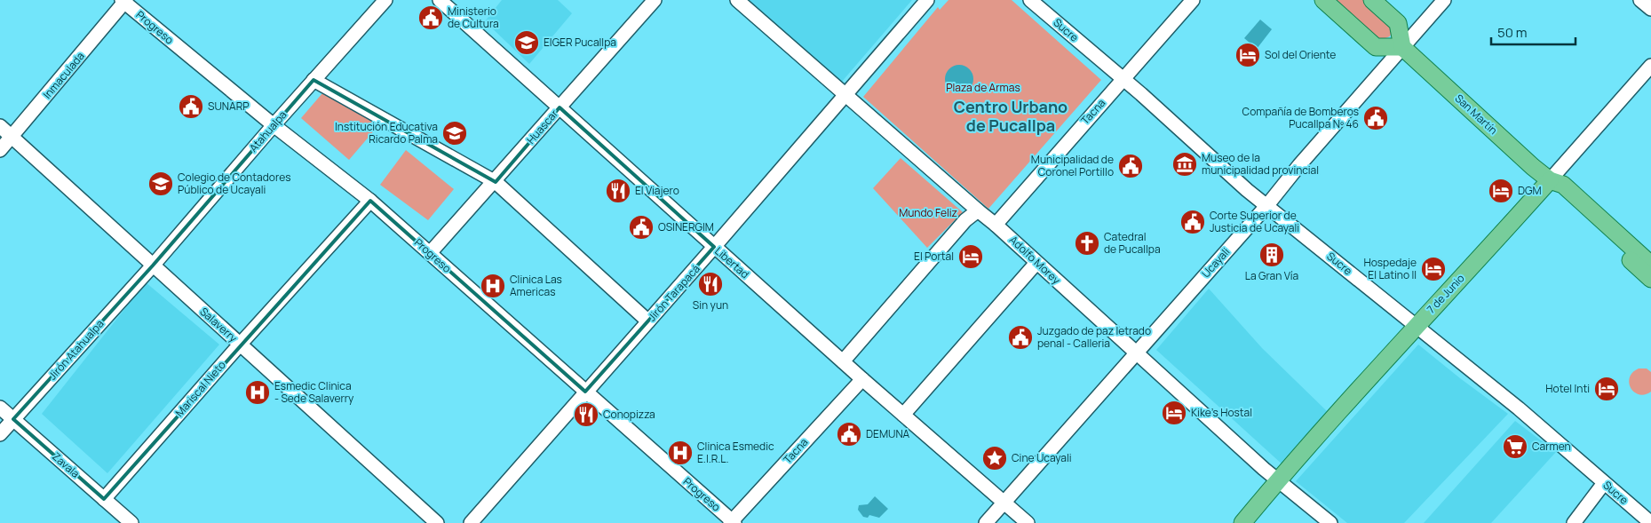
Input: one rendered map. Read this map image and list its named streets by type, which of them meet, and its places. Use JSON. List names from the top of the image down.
{
  "streets": {
    "main road": ["San Martín", "7 de Junio"],
    "street": [
      "Progreso",
      "Sucre",
      "Inmaculada",
      "Tacna",
      "Huascar",
      "Atahualpa",
      "Adolfo Morey",
      "Libertad",
      "Ucayali",
      "Jirón Tarapacá",
      "Salaverry",
      "Jirón Atahualpa",
      "Mariscal Nieto",
      "Zavala"
    ]
  },
  "crossings": [
    ["Progreso", "Inmaculada"],
    ["Progreso", "Tacna"],
    ["Progreso", "Huascar"],
    ["Progreso", "Atahualpa"],
    ["Progreso", "Jirón Tarapacá"],
    ["Progreso", "Mariscal Nieto"],
    ["Sucre", "Tacna"],
    ["Sucre", "Ucayali"],
    ["Sucre", "7 de Junio"],
    ["Inmaculada", "Salaverry"],
    ["Tacna", "Adolfo Morey"],
    ["Tacna", "Libertad"],
    ["San Martín", "Ucayali"],
    ["San Martín", "7 de Junio"],
    ["Huascar", "Libertad"],
    ["Atahualpa", "Salaverry"],
    ["Atahualpa", "Jirón Atahualpa"],
    ["Adolfo Morey", "Ucayali"],
    ["Adolfo Morey", "Jirón Tarapacá"],
    ["Adolfo Morey", "7 de Junio"],
    ["Libertad", "Ucayali"],
    ["Libertad", "Jirón Tarapacá"],
    ["Salaverry", "Jirón Atahualpa"],
    ["Salaverry", "Mariscal Nieto"],
    ["Jirón Atahualpa", "Zavala"],
    ["Mariscal Nieto", "Zavala"]
  ],
  "districts": ["Centro Urbano de Pucallpa"],
  "parks": ["Plaza de Armas", "Mundo Feliz"],
  "places": {
    "public building": [
      "Ministerio de Cultura",
      "SUNARP",
      "Compañía de Bomberos Pucallpa Nº 46",
      "Municipalidad de Coronel Portillo",
      "Corte Superior de Justicia de Ucayali",
      "OSINERGIM",
      "Juzgado de paz letrado penal - Calleria",
      "DEMUNA"
    ],
    "school or university": ["EIGER Pucallpa", "Institución Educativa Ricardo Palma", "Colegio de Contadores Público de Ucayali"],
    "hotel": [
      "Sol del Oriente",
      "DGM",
      "El Portal",
      "Hospedaje El Latino II",
      "Hotel Inti",
      "Kike's Hostal"
    ],
    "museum": ["Museo de la municipalidad provincial"],
    "restaurant": ["El Viajero", "Sin yun", "Conopizza"],
    "church": ["Catedral de Pucallpa"],
    "building": ["La Gran Vía"],
    "hospital": ["Clinica Las Americas", "Esmedic Clinica - Sede Salaverry", "Clinica Esmedic E.I.R.L."],
    "supermarket": ["Carmen"],
    "place": ["Cine Ucayali"]
  },
  "scale_bar": "50 m"
}
